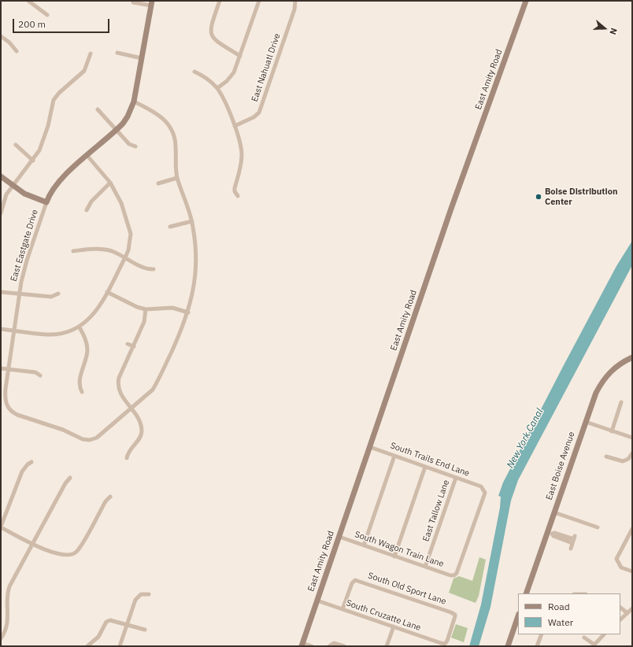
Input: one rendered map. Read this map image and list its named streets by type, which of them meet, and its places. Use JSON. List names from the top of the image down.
{
  "streets": {
    "street": [
      "East Nahuatl Drive",
      "East Amity Road",
      "East Eastgate Drive",
      "South Trails End Lane",
      "East Boise Avenue",
      "East Tallow Lane",
      "South Wagon Train Lane",
      "South Old Sport Lane",
      "South Cruzatte Lane"
    ]
  },
  "crossings": [
    ["East Amity Road", "South Trails End Lane"],
    ["East Amity Road", "South Wagon Train Lane"],
    ["East Amity Road", "South Cruzatte Lane"],
    ["South Trails End Lane", "East Tallow Lane"],
    ["South Trails End Lane", "South Wagon Train Lane"],
    ["East Tallow Lane", "South Wagon Train Lane"],
    ["South Old Sport Lane", "South Cruzatte Lane"]
  ],
  "water": ["New York Canal"],
  "places": ["Boise Distribution Center"],
  "legend": ["Road", "Water"],
  "scale_bar": "200 m",
  "north": "right"
}
